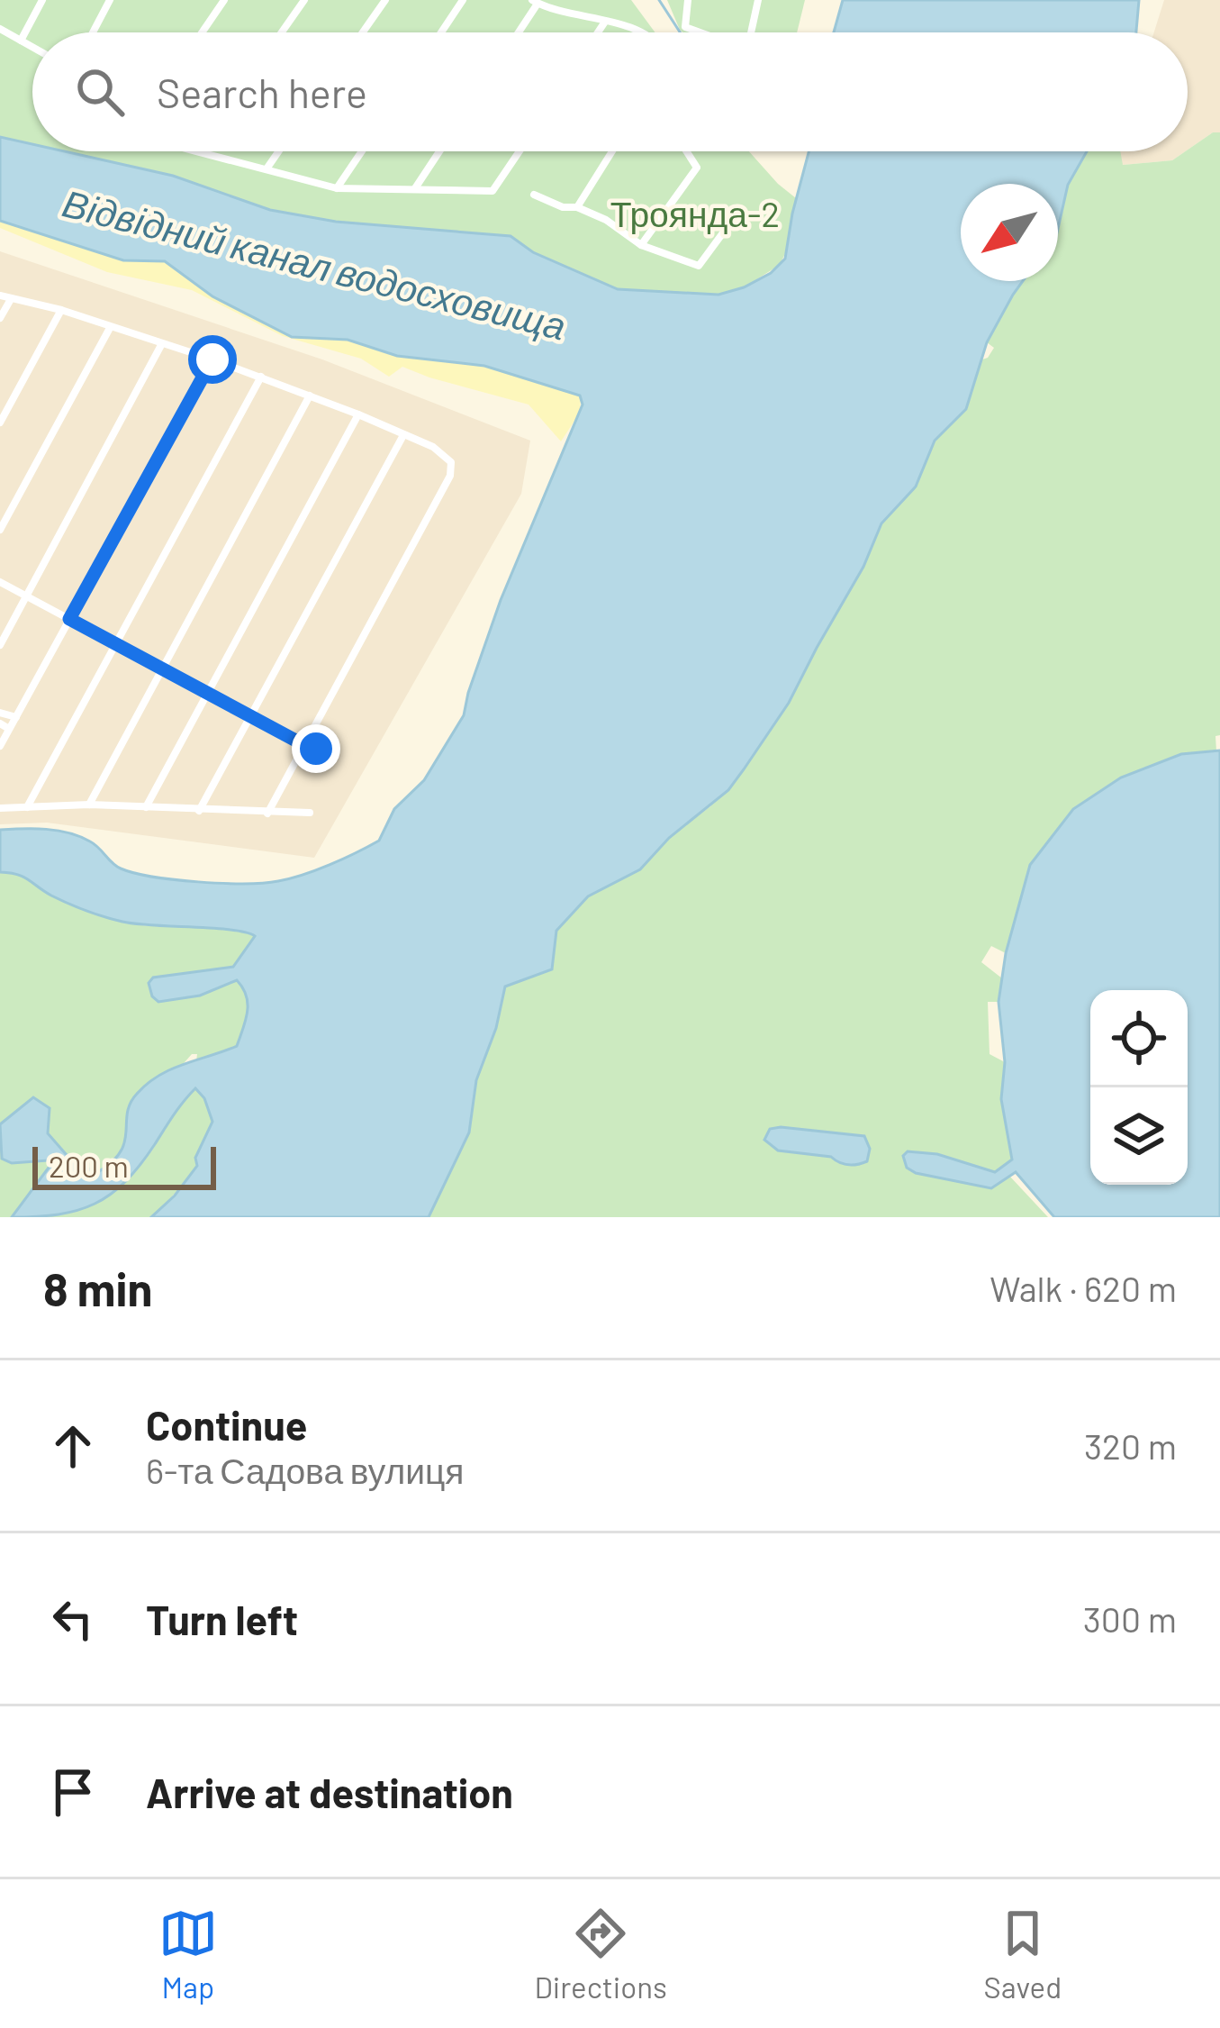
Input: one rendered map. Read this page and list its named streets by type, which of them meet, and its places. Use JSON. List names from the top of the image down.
{
  "water": ["Відвідний канал водосховища"],
  "parks": ["Троянда-2"],
  "scale_bar": "200 m",
  "north": "bottom left",
  "page": {
    "search": "Search here",
    "scale": "200 m",
    "heading": ["8 min", "Walk · 620 m"],
    "list": [
      ["Continue", "6-та Садова вулиця", "320 m"],
      ["Turn left", "300 m"],
      "Arrive at destination"
    ],
    "nav": ["Map", "Directions", "Saved"]
  }
}
